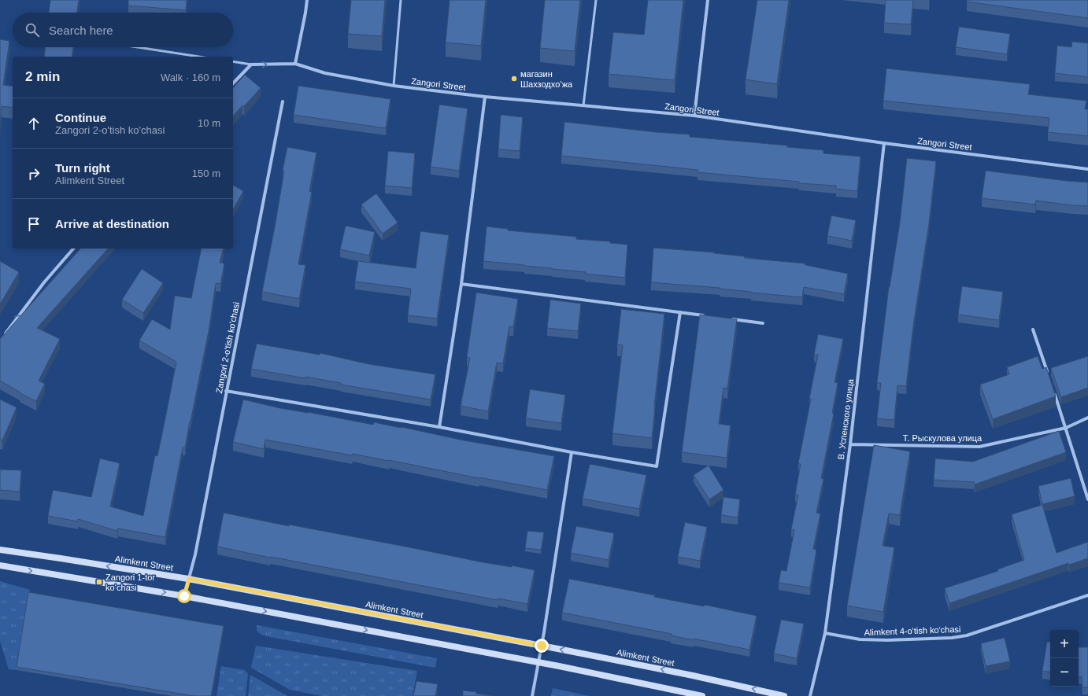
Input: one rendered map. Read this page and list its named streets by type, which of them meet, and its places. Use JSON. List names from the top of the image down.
{
  "streets": {
    "main road": ["Alimkent Street"],
    "street": [
      "Zangori Street",
      "Zangori 2-o'tish ko'chasi",
      "В. Успенского улица",
      "Т. Рыскулова улица",
      "Alimkent 4-o'tish ko'chasi"
    ]
  },
  "crossings": [
    ["Zangori Street", "В. Успенского улица"],
    ["Zangori 2-o'tish ko'chasi", "Alimkent Street"],
    ["В. Успенского улица", "Т. Рыскулова улица"],
    ["В. Успенского улица", "Alimkent 4-o'tish ko'chasi"]
  ],
  "places": {
    "other": ["магазин Шахзодхо’жа"],
    "transit": ["Zangori 1-tor ko‘chasi"]
  },
  "page": {
    "search": "Search here",
    "heading": ["2 min", "Walk · 160 m"],
    "list": [
      ["Continue", "Zangori 2-o'tish ko'chasi", "10 m"],
      ["Turn right", "Alimkent Street", "150 m"],
      "Arrive at destination"
    ],
    "map_buttons": ["+", "−"]
  }
}
